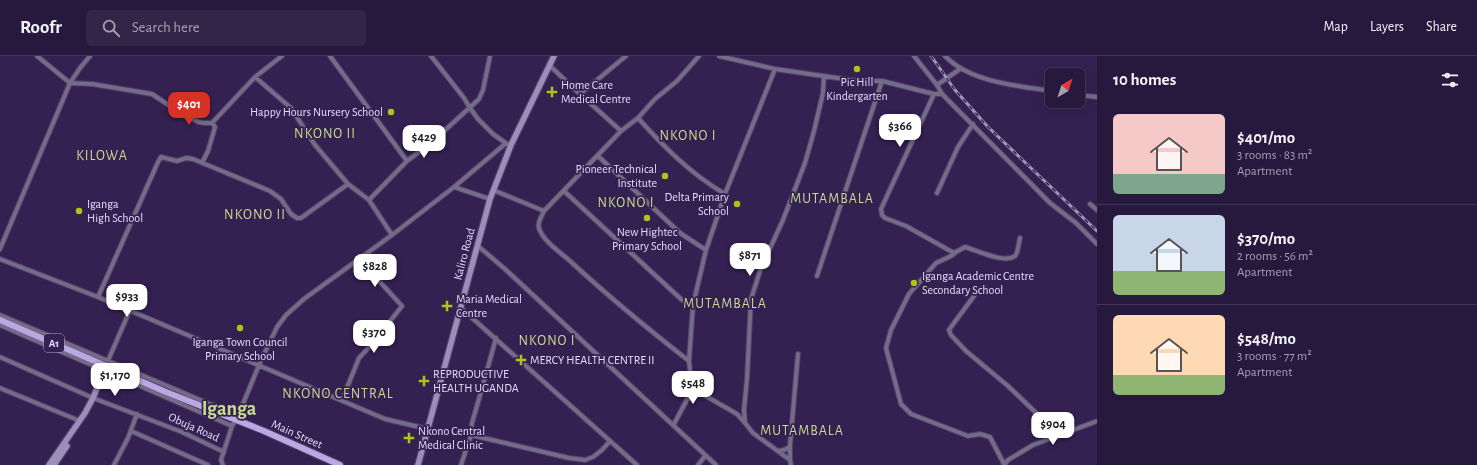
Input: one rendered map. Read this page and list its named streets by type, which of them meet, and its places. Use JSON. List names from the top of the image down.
{
  "streets": {
    "main road": ["Kaliro Road", "A1", "Main Street"],
    "street": ["Obuja Road"]
  },
  "districts": [
    "NKONO II",
    "NKONO I",
    "KILOWA",
    "MUTAMBALA",
    "NKONO I",
    "NKONO II",
    "MUTAMBALA",
    "NKONO I",
    "NKONO CENTRAL",
    "Iganga",
    "MUTAMBALA"
  ],
  "places": {
    "other": [
      "Pic Hill Kindergarten",
      "Happy Hours Nursery School",
      "Pioneer Technical Institute",
      "Delta Primary School",
      "Iganga High School",
      "New Hightec Primary School",
      "Iganga Academic Centre Secondary School",
      "Iganga Town Council Primary School"
    ],
    "health": [
      "Home Care Medical Centre",
      "Maria Medical Centre",
      "MERCY HEALTH CENTRE II",
      "REPRODUCTIVE HEALTH UGANDA",
      "Nkono Central Medical Clinic"
    ]
  },
  "north": "top right",
  "page": {
    "header": "Roofr",
    "search": "Search here",
    "nav": ["Map", "Layers", "Share"],
    "heading": "10 homes",
    "price": [
      "$401",
      "$366",
      "$429",
      "$871",
      "$828",
      "$933",
      "$370",
      "$1,170",
      "$548",
      "$904"
    ],
    "list": [
      {
        "name": "$401/mo",
        "note": "3 rooms · 83 m² · Apartment"
      },
      {
        "name": "$370/mo",
        "note": "2 rooms · 56 m² · Apartment"
      },
      {
        "name": "$548/mo",
        "note": "3 rooms · 77 m² · Apartment"
      }
    ]
  }
}
